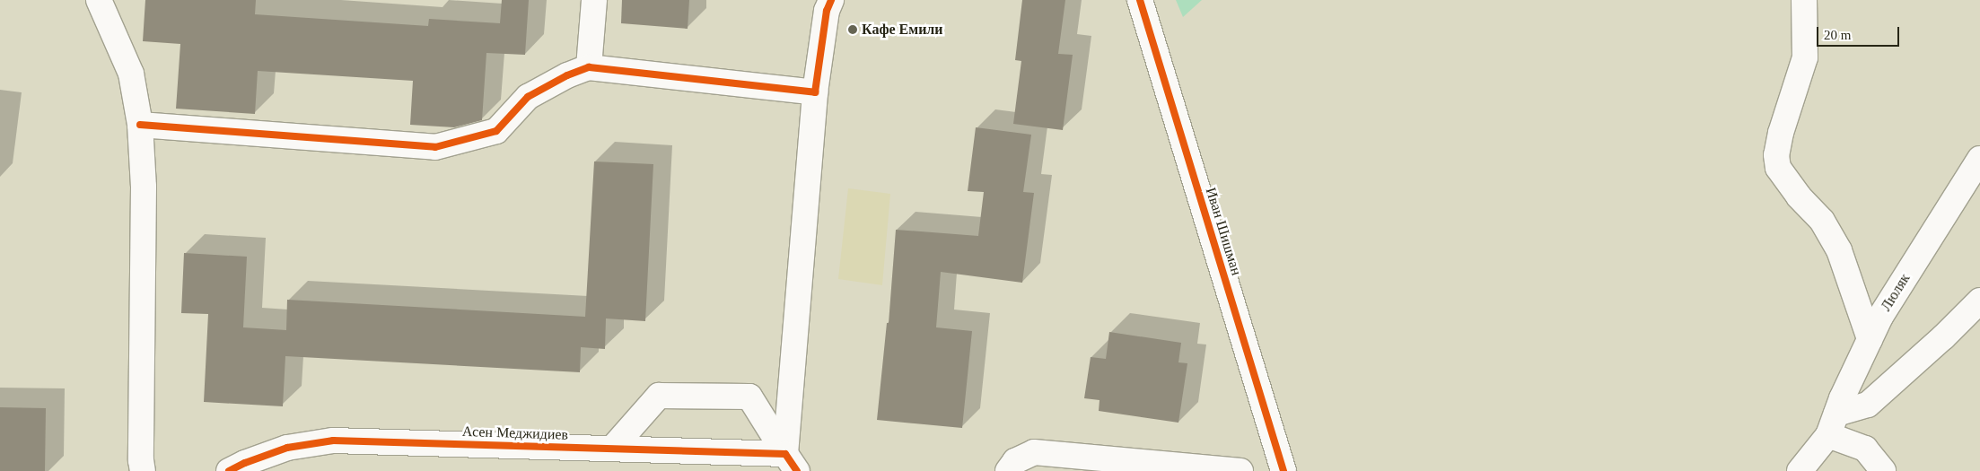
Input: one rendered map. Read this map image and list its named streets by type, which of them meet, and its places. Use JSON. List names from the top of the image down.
{
  "streets": {
    "street": ["Иван Шишман", "Люляк", "Асен Меджидиев"]
  },
  "places": ["Кафе Емили"],
  "scale_bar": "20 m"
}
